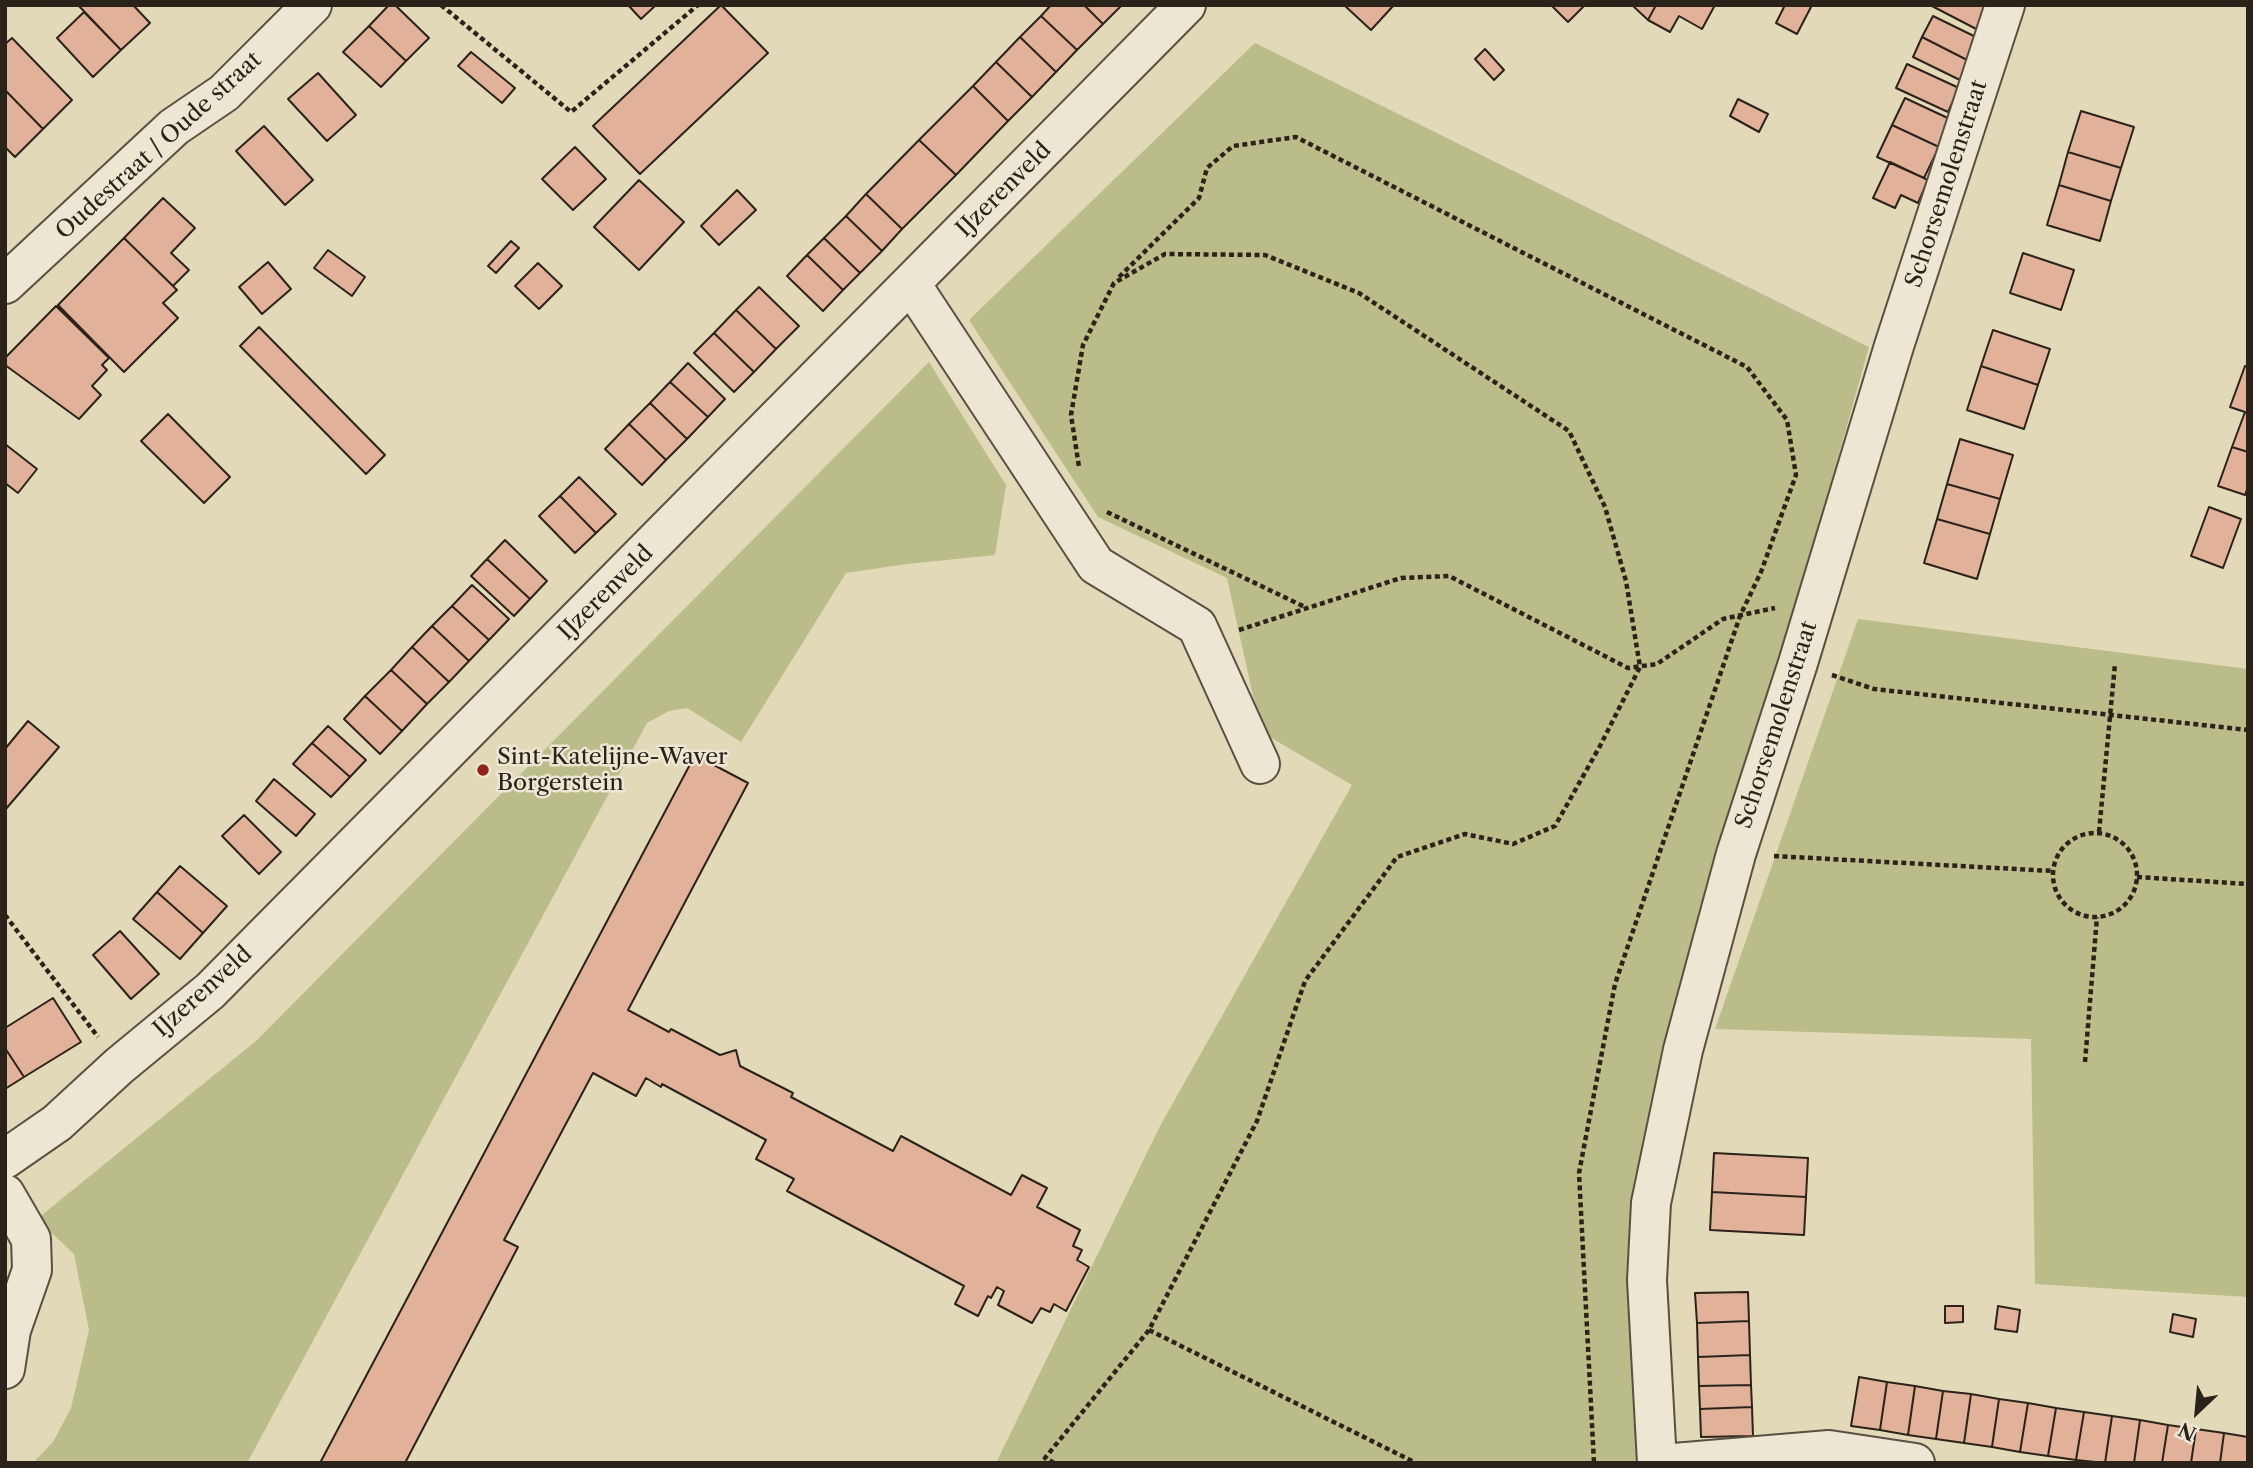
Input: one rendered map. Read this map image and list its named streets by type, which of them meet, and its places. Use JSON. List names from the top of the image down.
{
  "streets": {
    "street": ["Oudestraat / Oude straat", "Schorsemolenstraat", "IJzerenveld"]
  },
  "places": ["Sint-Katelijne-Waver Borgerstein"],
  "north": "bottom left"
}
